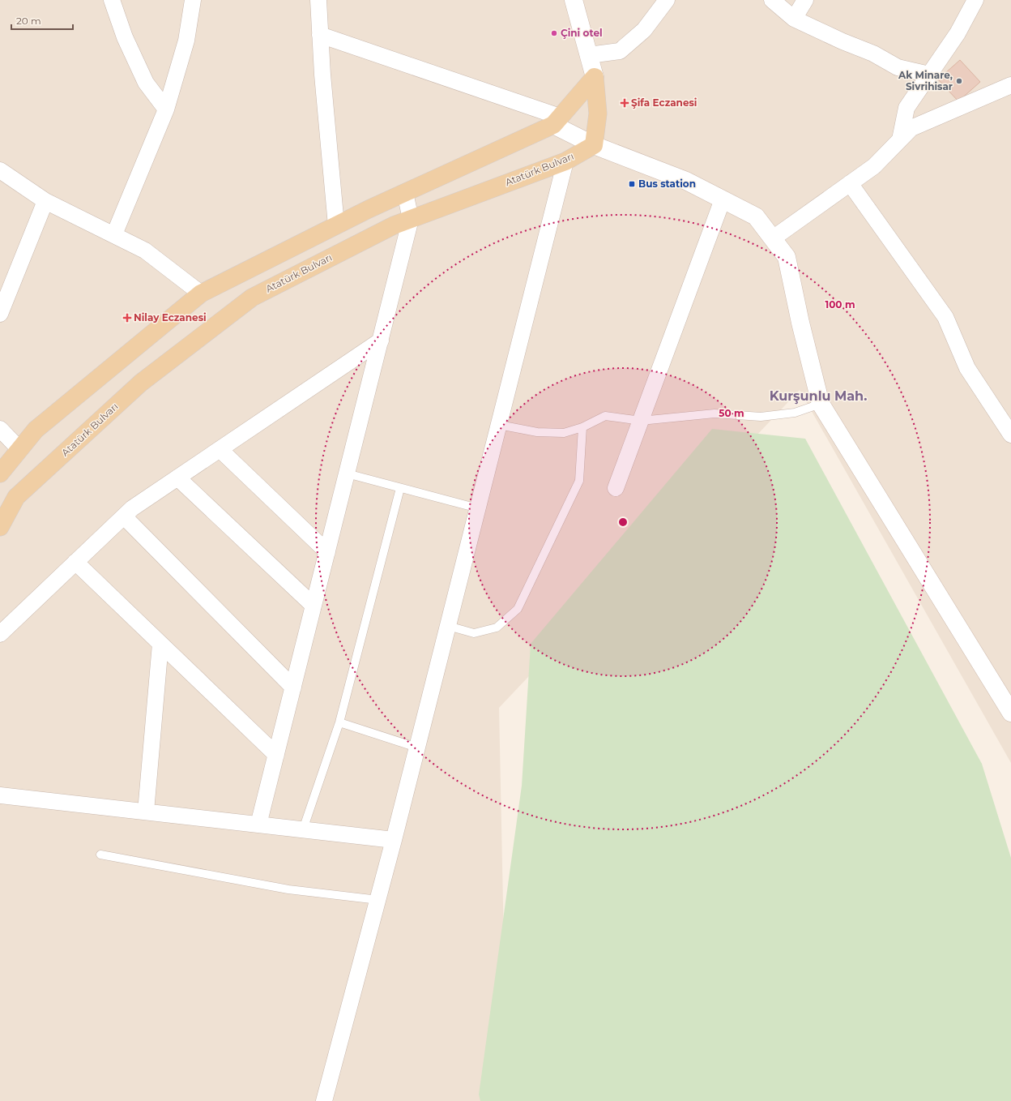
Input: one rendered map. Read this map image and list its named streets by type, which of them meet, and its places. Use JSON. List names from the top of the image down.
{
  "streets": {
    "main road": ["Atatürk Bulvarı"]
  },
  "districts": ["Kurşunlu Mah."],
  "places": {
    "other": ["Çini otel", "Ak Minare, Sivrihisar"],
    "health": ["Şifa Eczanesi", "Nilay Eczanesi"],
    "transit": ["Bus station"]
  },
  "scale_bar": "20 m",
  "rings": ["100 m", "50 m"]
}
